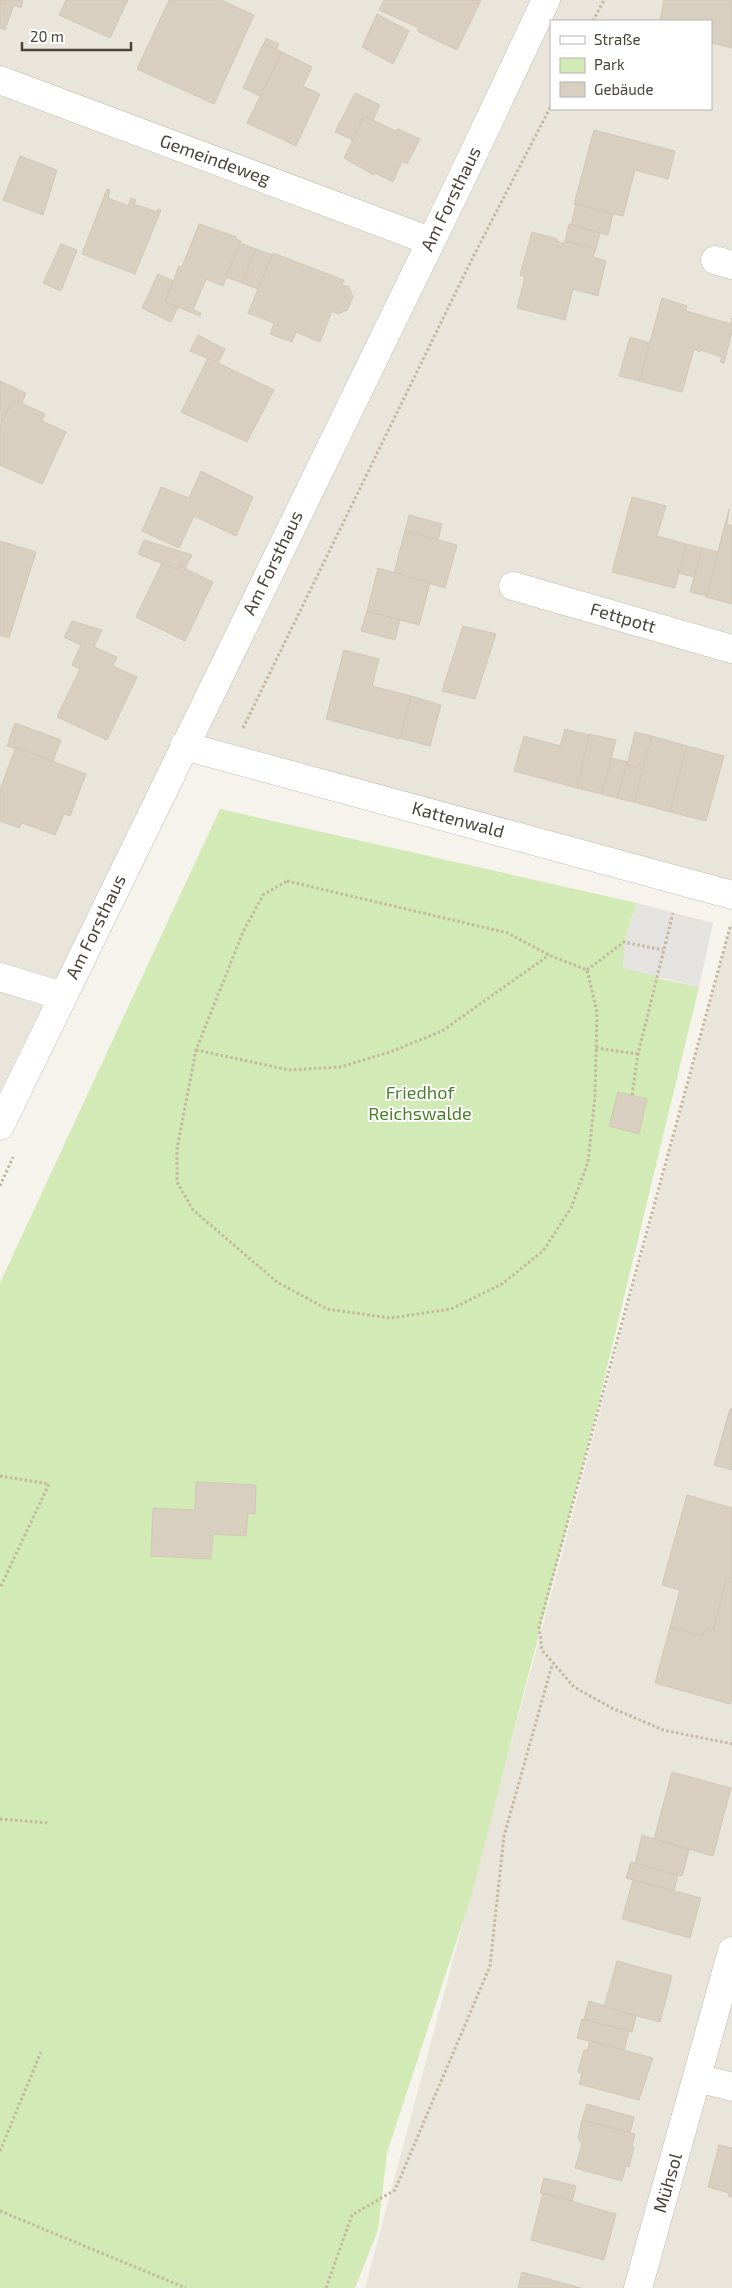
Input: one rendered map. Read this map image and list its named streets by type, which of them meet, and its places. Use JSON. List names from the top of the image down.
{
  "streets": {
    "street": [
      "Gemeindeweg",
      "Am Forsthaus",
      "Fettpott",
      "Kattenwald",
      "Mühsol"
    ]
  },
  "crossings": [
    ["Gemeindeweg", "Am Forsthaus"],
    ["Am Forsthaus", "Kattenwald"]
  ],
  "parks": ["Friedhof Reichswalde"],
  "legend": ["Straße", "Park", "Gebäude"],
  "scale_bar": "20 m"
}
